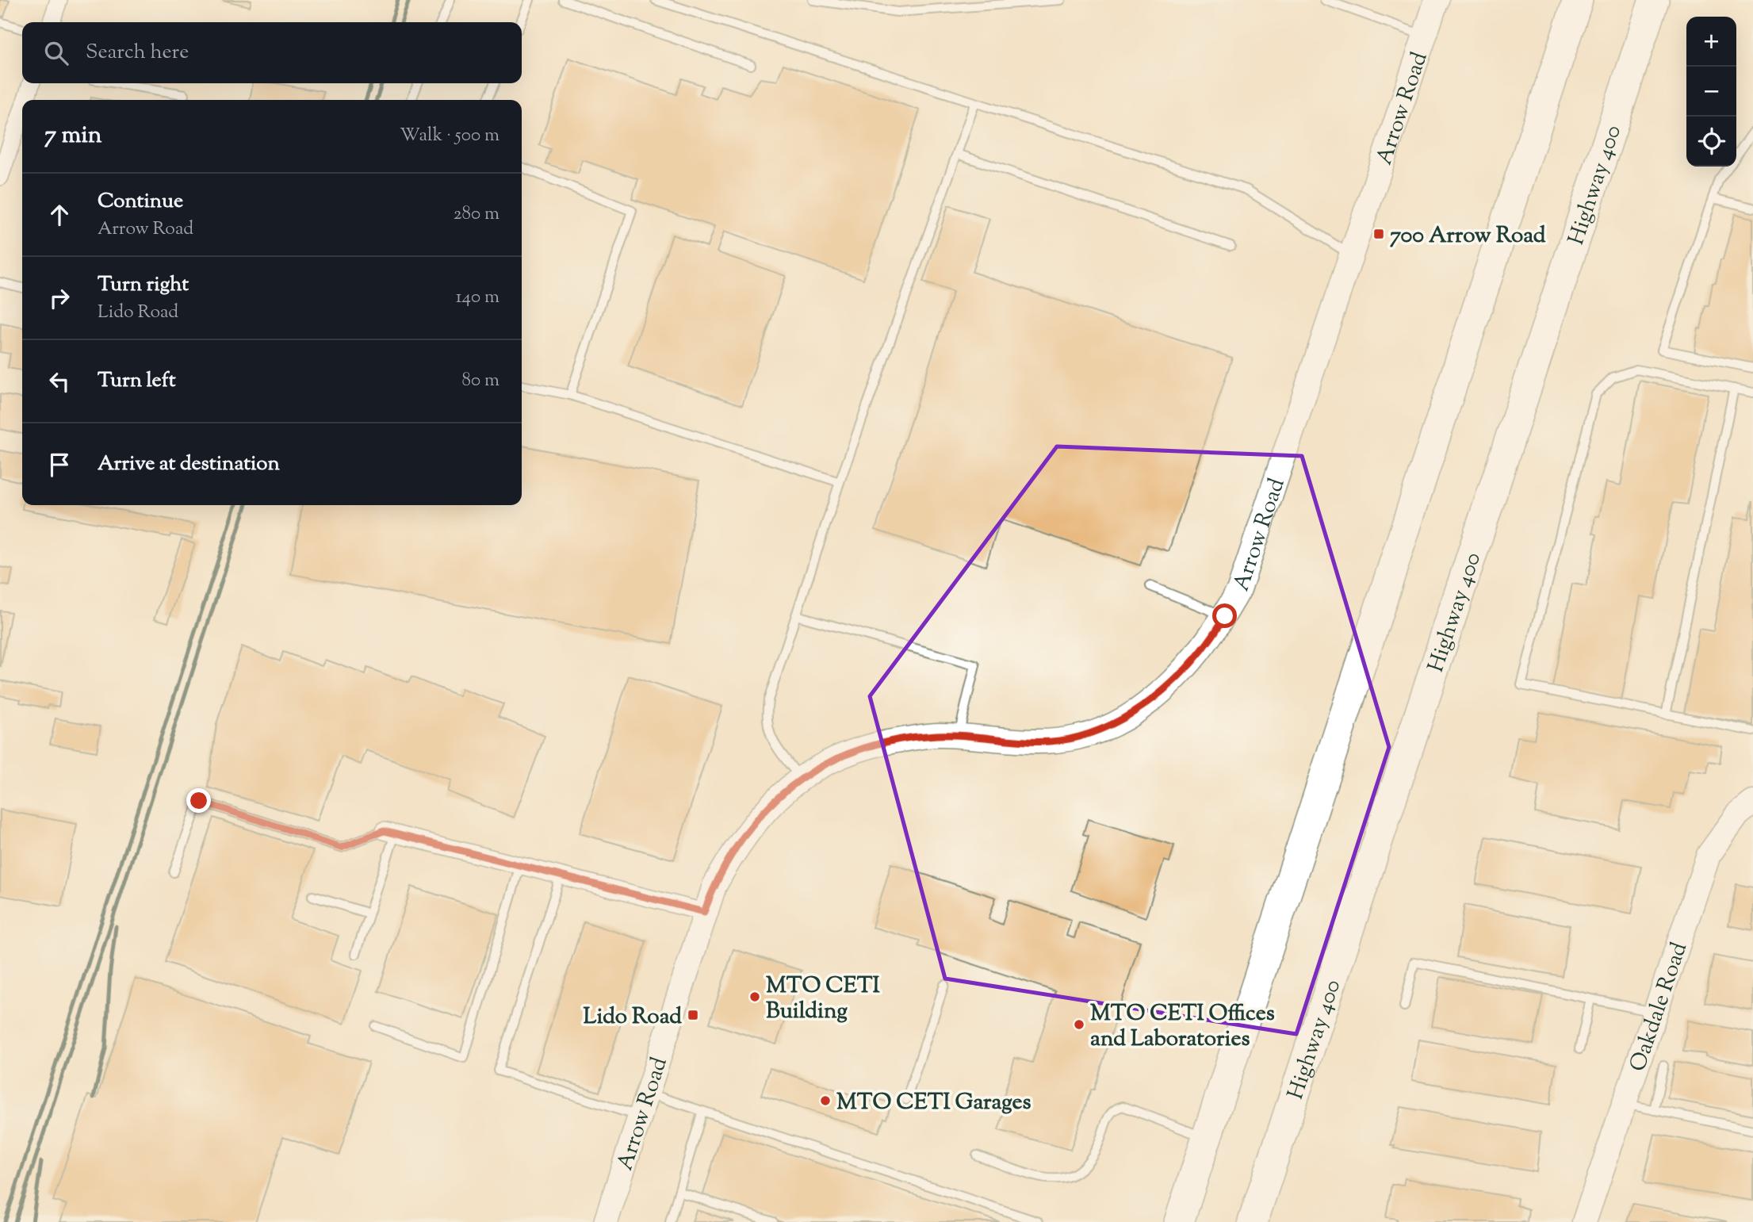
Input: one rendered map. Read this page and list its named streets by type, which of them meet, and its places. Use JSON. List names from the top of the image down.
{
  "streets": {
    "highway": ["Highway 400"],
    "street": ["Arrow Road", "Oakdale Road"]
  },
  "places": {
    "transit": ["700 Arrow Road", "Lido Road"],
    "other": ["MTO CETI Building", "MTO CETI Offices and Laboratories", "MTO CETI Garages"]
  },
  "page": {
    "map_buttons": ["+", "−"],
    "search": "Search here",
    "heading": ["7 min", "Walk · 500 m"],
    "list": [
      ["Continue", "Arrow Road", "280 m"],
      ["Turn right", "Lido Road", "140 m"],
      ["Turn left", "80 m"],
      "Arrive at destination"
    ]
  }
}
